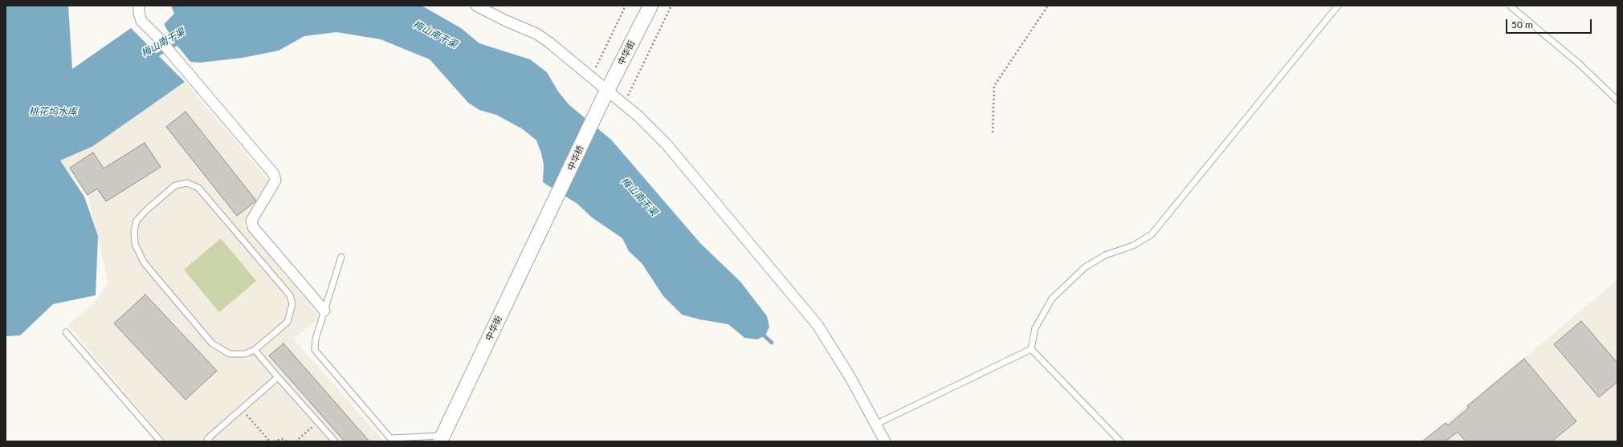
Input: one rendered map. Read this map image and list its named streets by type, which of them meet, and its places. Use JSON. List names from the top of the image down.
{
  "streets": {
    "main road": ["中华街", "中华桥"]
  },
  "crossings": [
    ["中华街", "中华桥"]
  ],
  "water": ["梅山南干渠", "桃花坞水库"],
  "scale_bar": "50 m"
}
